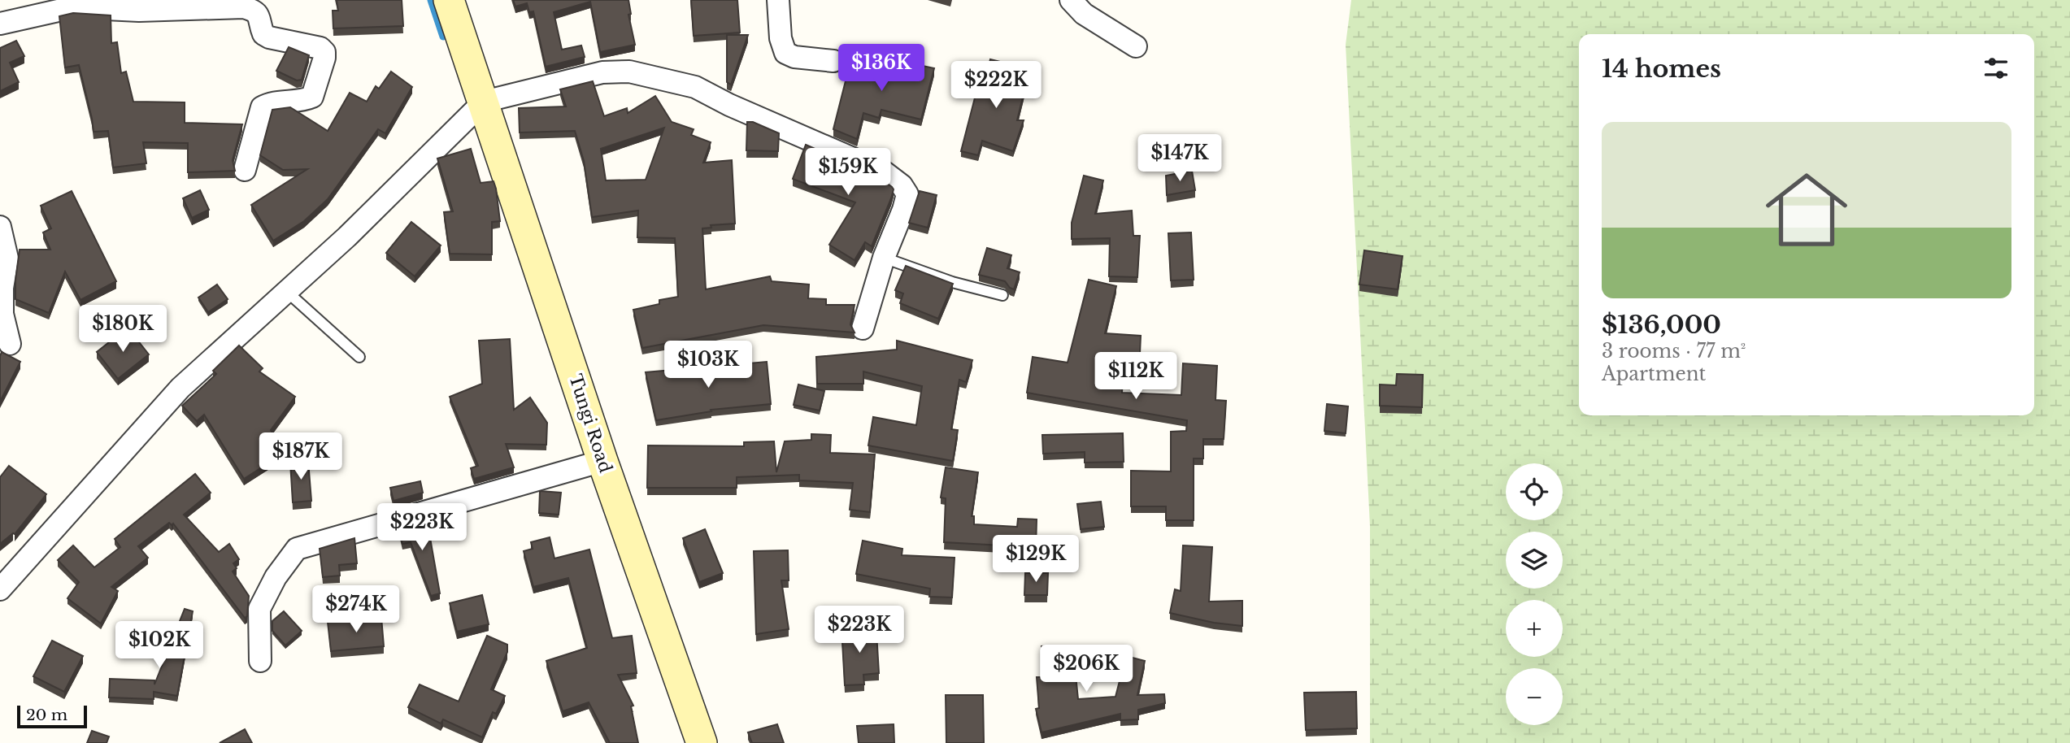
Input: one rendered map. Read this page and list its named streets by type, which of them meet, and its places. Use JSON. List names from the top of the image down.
{
  "streets": {
    "main road": ["Tungi Road"]
  },
  "scale_bar": "20 m",
  "page": {
    "heading": "14 homes",
    "price": [
      "$136K",
      "$222K",
      "$147K",
      "$159K",
      "$180K",
      "$103K",
      "$112K",
      "$187K",
      "$223K",
      "$129K",
      "$274K",
      "$223K",
      "$102K",
      "$206K"
    ],
    "list": [
      {
        "name": "$136,000",
        "note": "3 rooms · 77 m² · Apartment"
      }
    ],
    "map_buttons": ["+", "−"],
    "scale": "20 m"
  }
}
